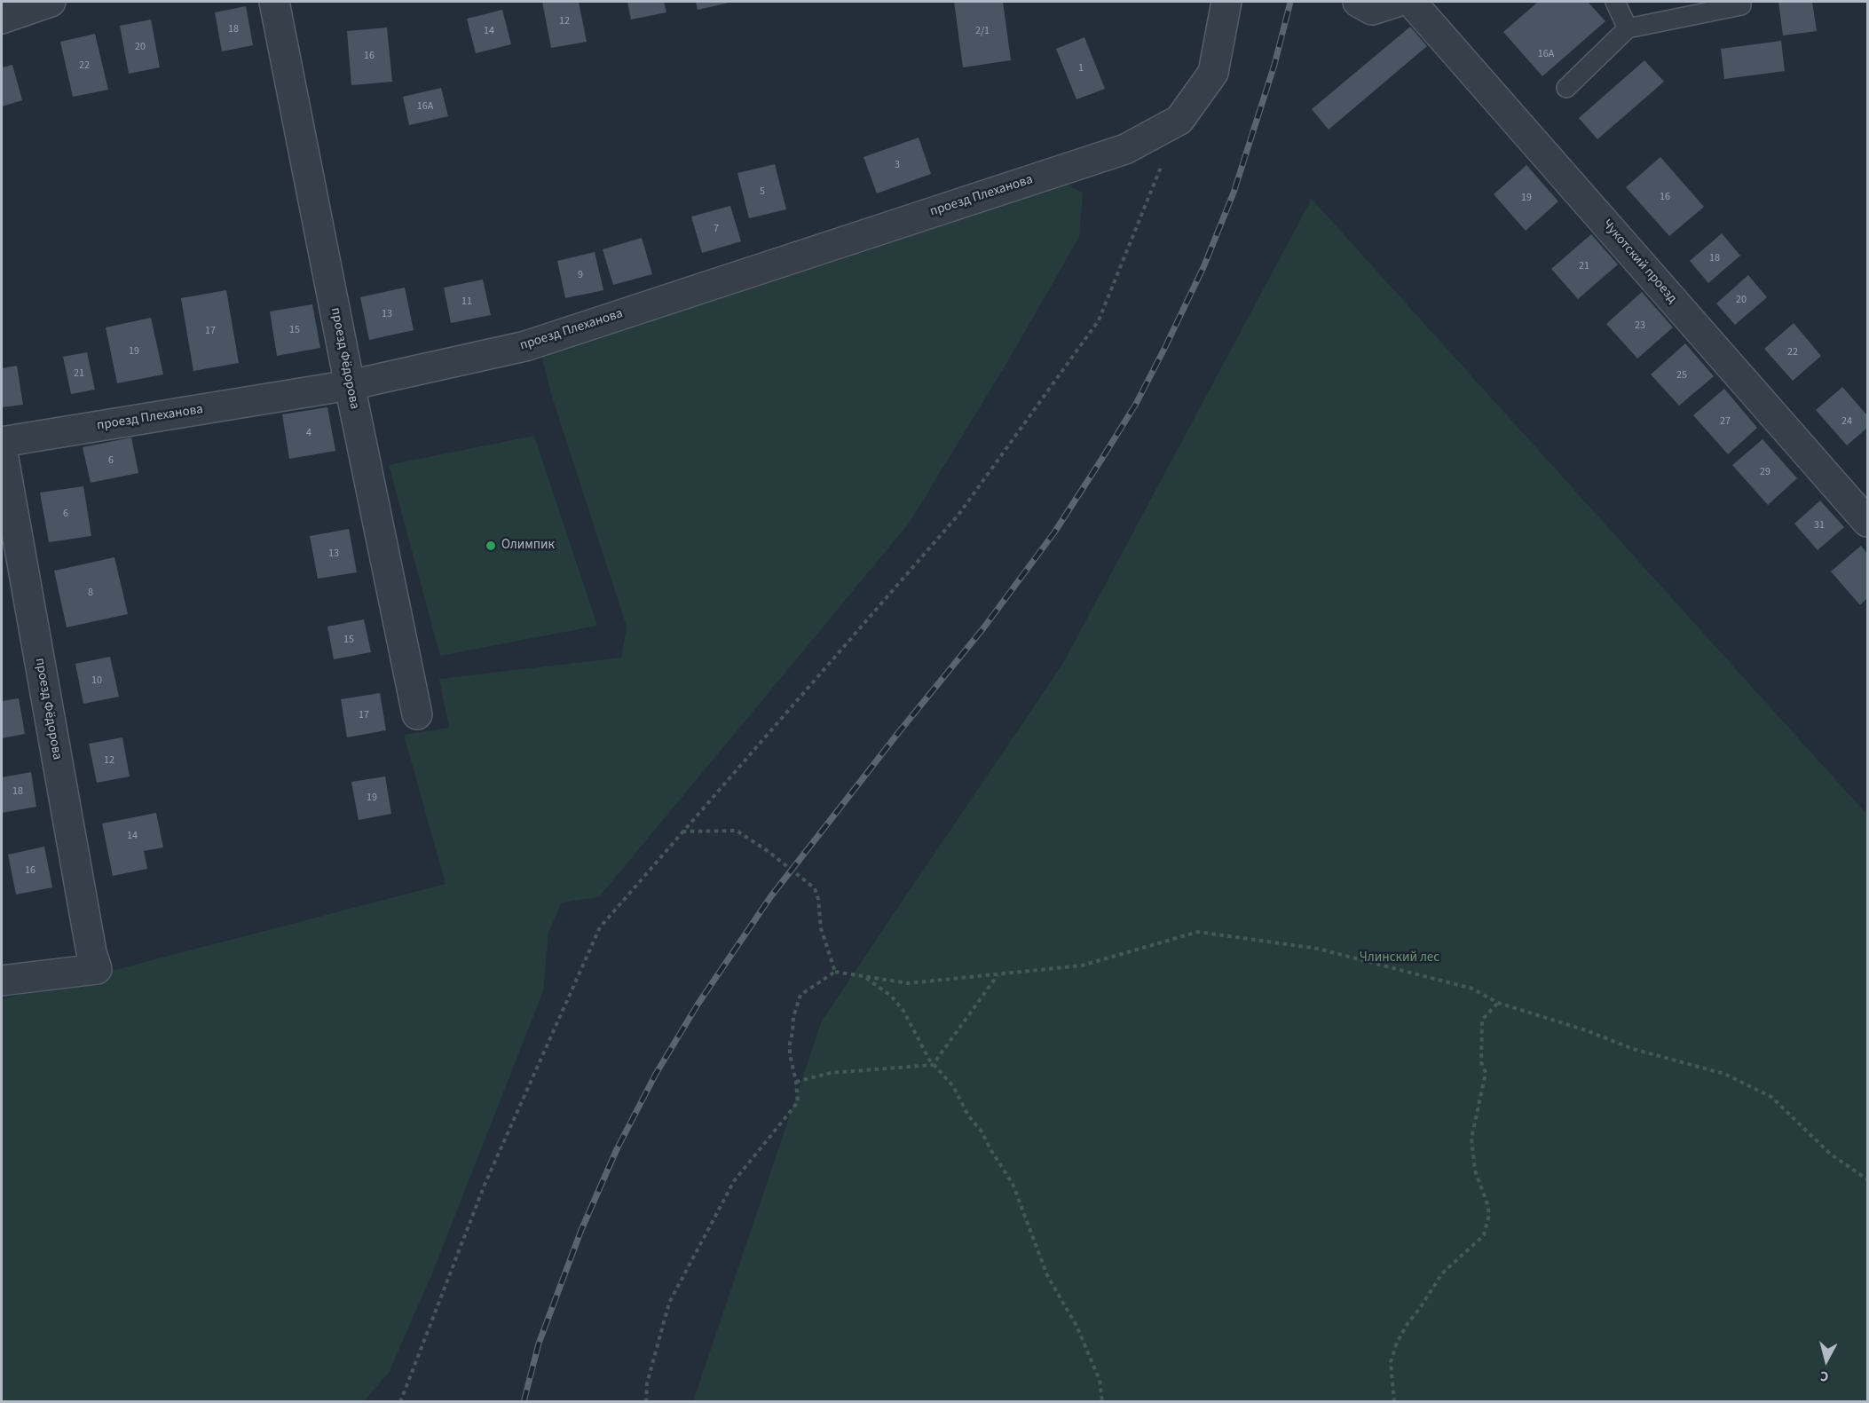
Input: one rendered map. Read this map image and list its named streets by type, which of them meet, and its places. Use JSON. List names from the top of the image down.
{
  "streets": {
    "street": ["проезд Плеханова", "Чукотский проезд", "проезд Фёдорова"]
  },
  "crossings": [
    ["проезд Плеханова", "проезд Фёдорова"]
  ],
  "parks": ["Члинский лес"],
  "places": ["Олимпик"],
  "house_numbers": [
    "12",
    "18",
    "14",
    "2/1",
    "20",
    "16А",
    "16",
    "22",
    "1",
    "16А",
    "3",
    "5",
    "16",
    "19",
    "7",
    "18",
    "21",
    "9",
    "20",
    "11",
    "13",
    "23",
    "15",
    "17",
    "19",
    "22",
    "21",
    "25",
    "27",
    "24",
    "4",
    "6",
    "29",
    "6",
    "31",
    "13",
    "8",
    "15",
    "10",
    "17",
    "12",
    "18",
    "19",
    "14",
    "16"
  ],
  "north": "bottom"
}
